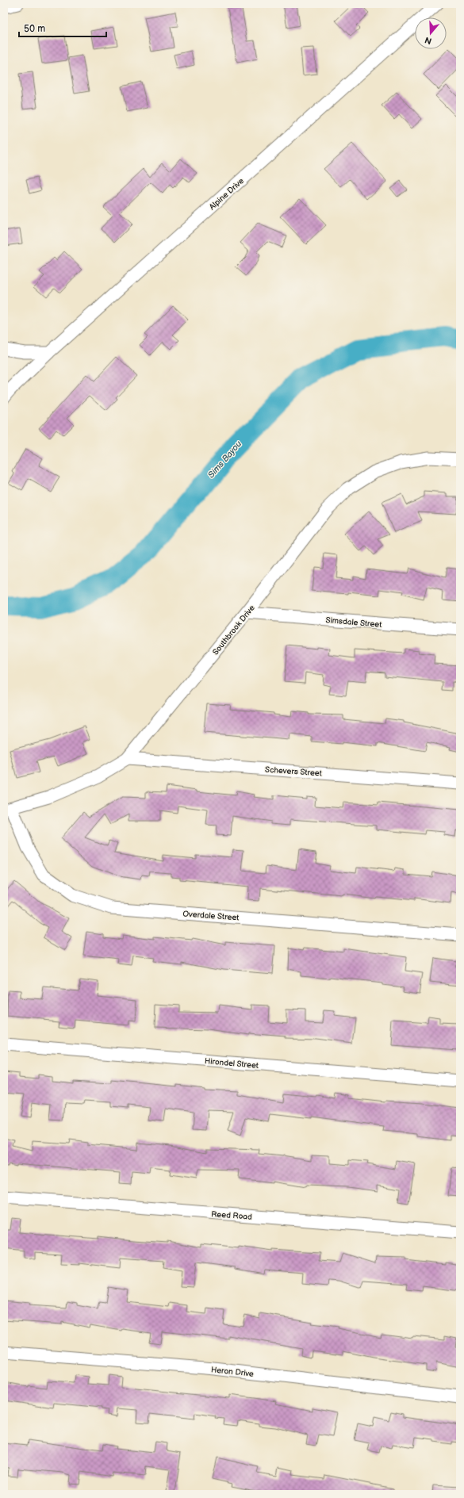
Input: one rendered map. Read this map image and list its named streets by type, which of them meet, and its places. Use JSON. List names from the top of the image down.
{
  "streets": {
    "street": [
      "Alpine Drive",
      "Simsdale Street",
      "Southbrook Drive",
      "Schevers Street",
      "Overdale Street",
      "Hirondel Street",
      "Reed Road",
      "Heron Drive"
    ]
  },
  "crossings": [
    ["Simsdale Street", "Southbrook Drive"],
    ["Southbrook Drive", "Schevers Street"],
    ["Southbrook Drive", "Overdale Street"]
  ],
  "water": ["Sims Bayou"],
  "scale_bar": "50 m",
  "north": "bottom"
}
